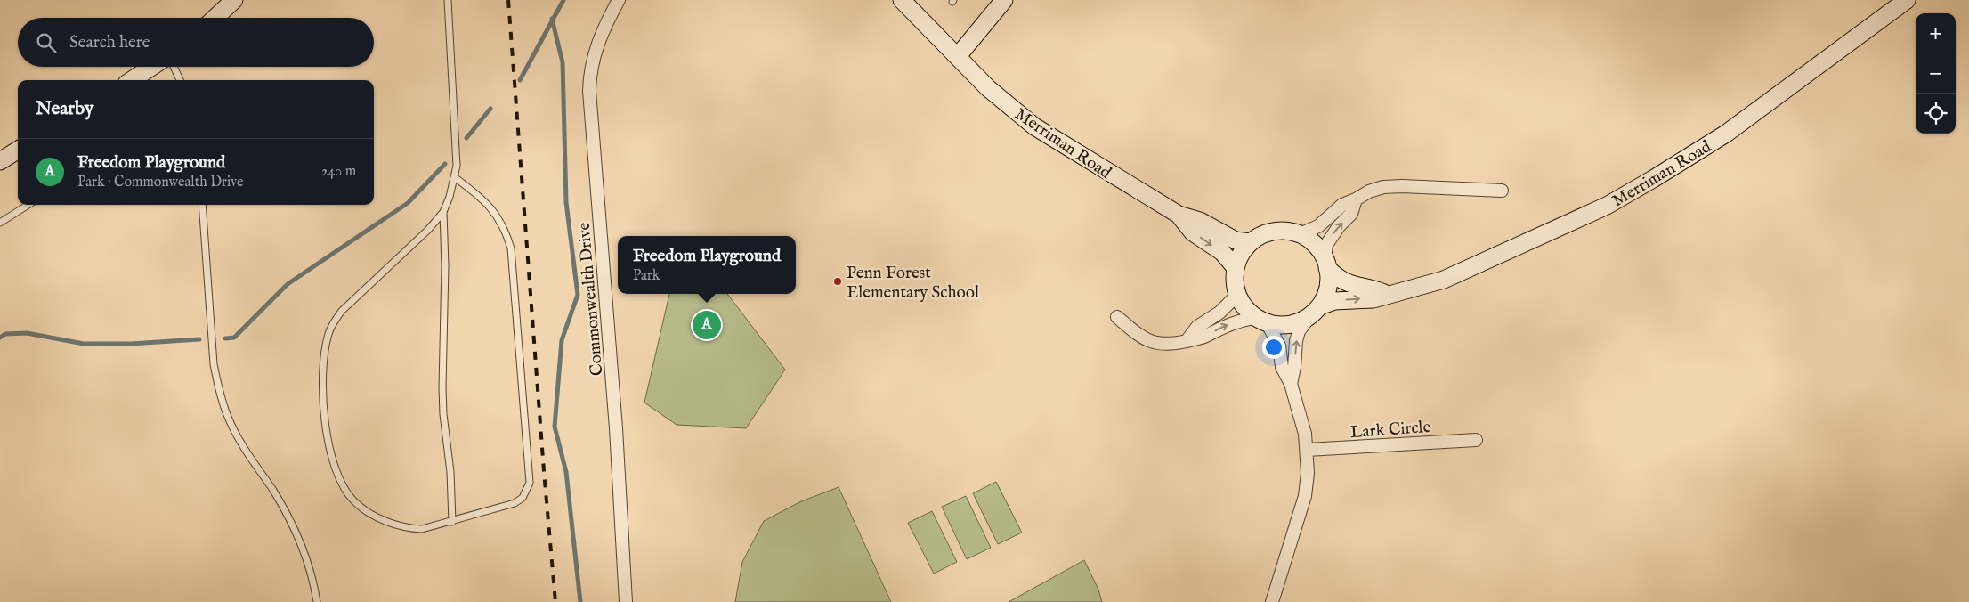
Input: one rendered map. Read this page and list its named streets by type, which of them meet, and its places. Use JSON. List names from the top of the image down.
{
  "streets": {
    "main road": ["Merriman Road"],
    "street": ["Commonwealth Drive", "Lark Circle"]
  },
  "places": ["Penn Forest Elementary School"],
  "page": {
    "map_buttons": ["+", "−"],
    "search": "Search here",
    "heading": "Nearby",
    "list": [
      {
        "mark": "A",
        "name": "Freedom Playground",
        "note": "Park · Commonwealth Drive",
        "value": "240 m"
      }
    ],
    "popup": ["Freedom Playground", "Park"],
    "pins": "A"
  }
}
